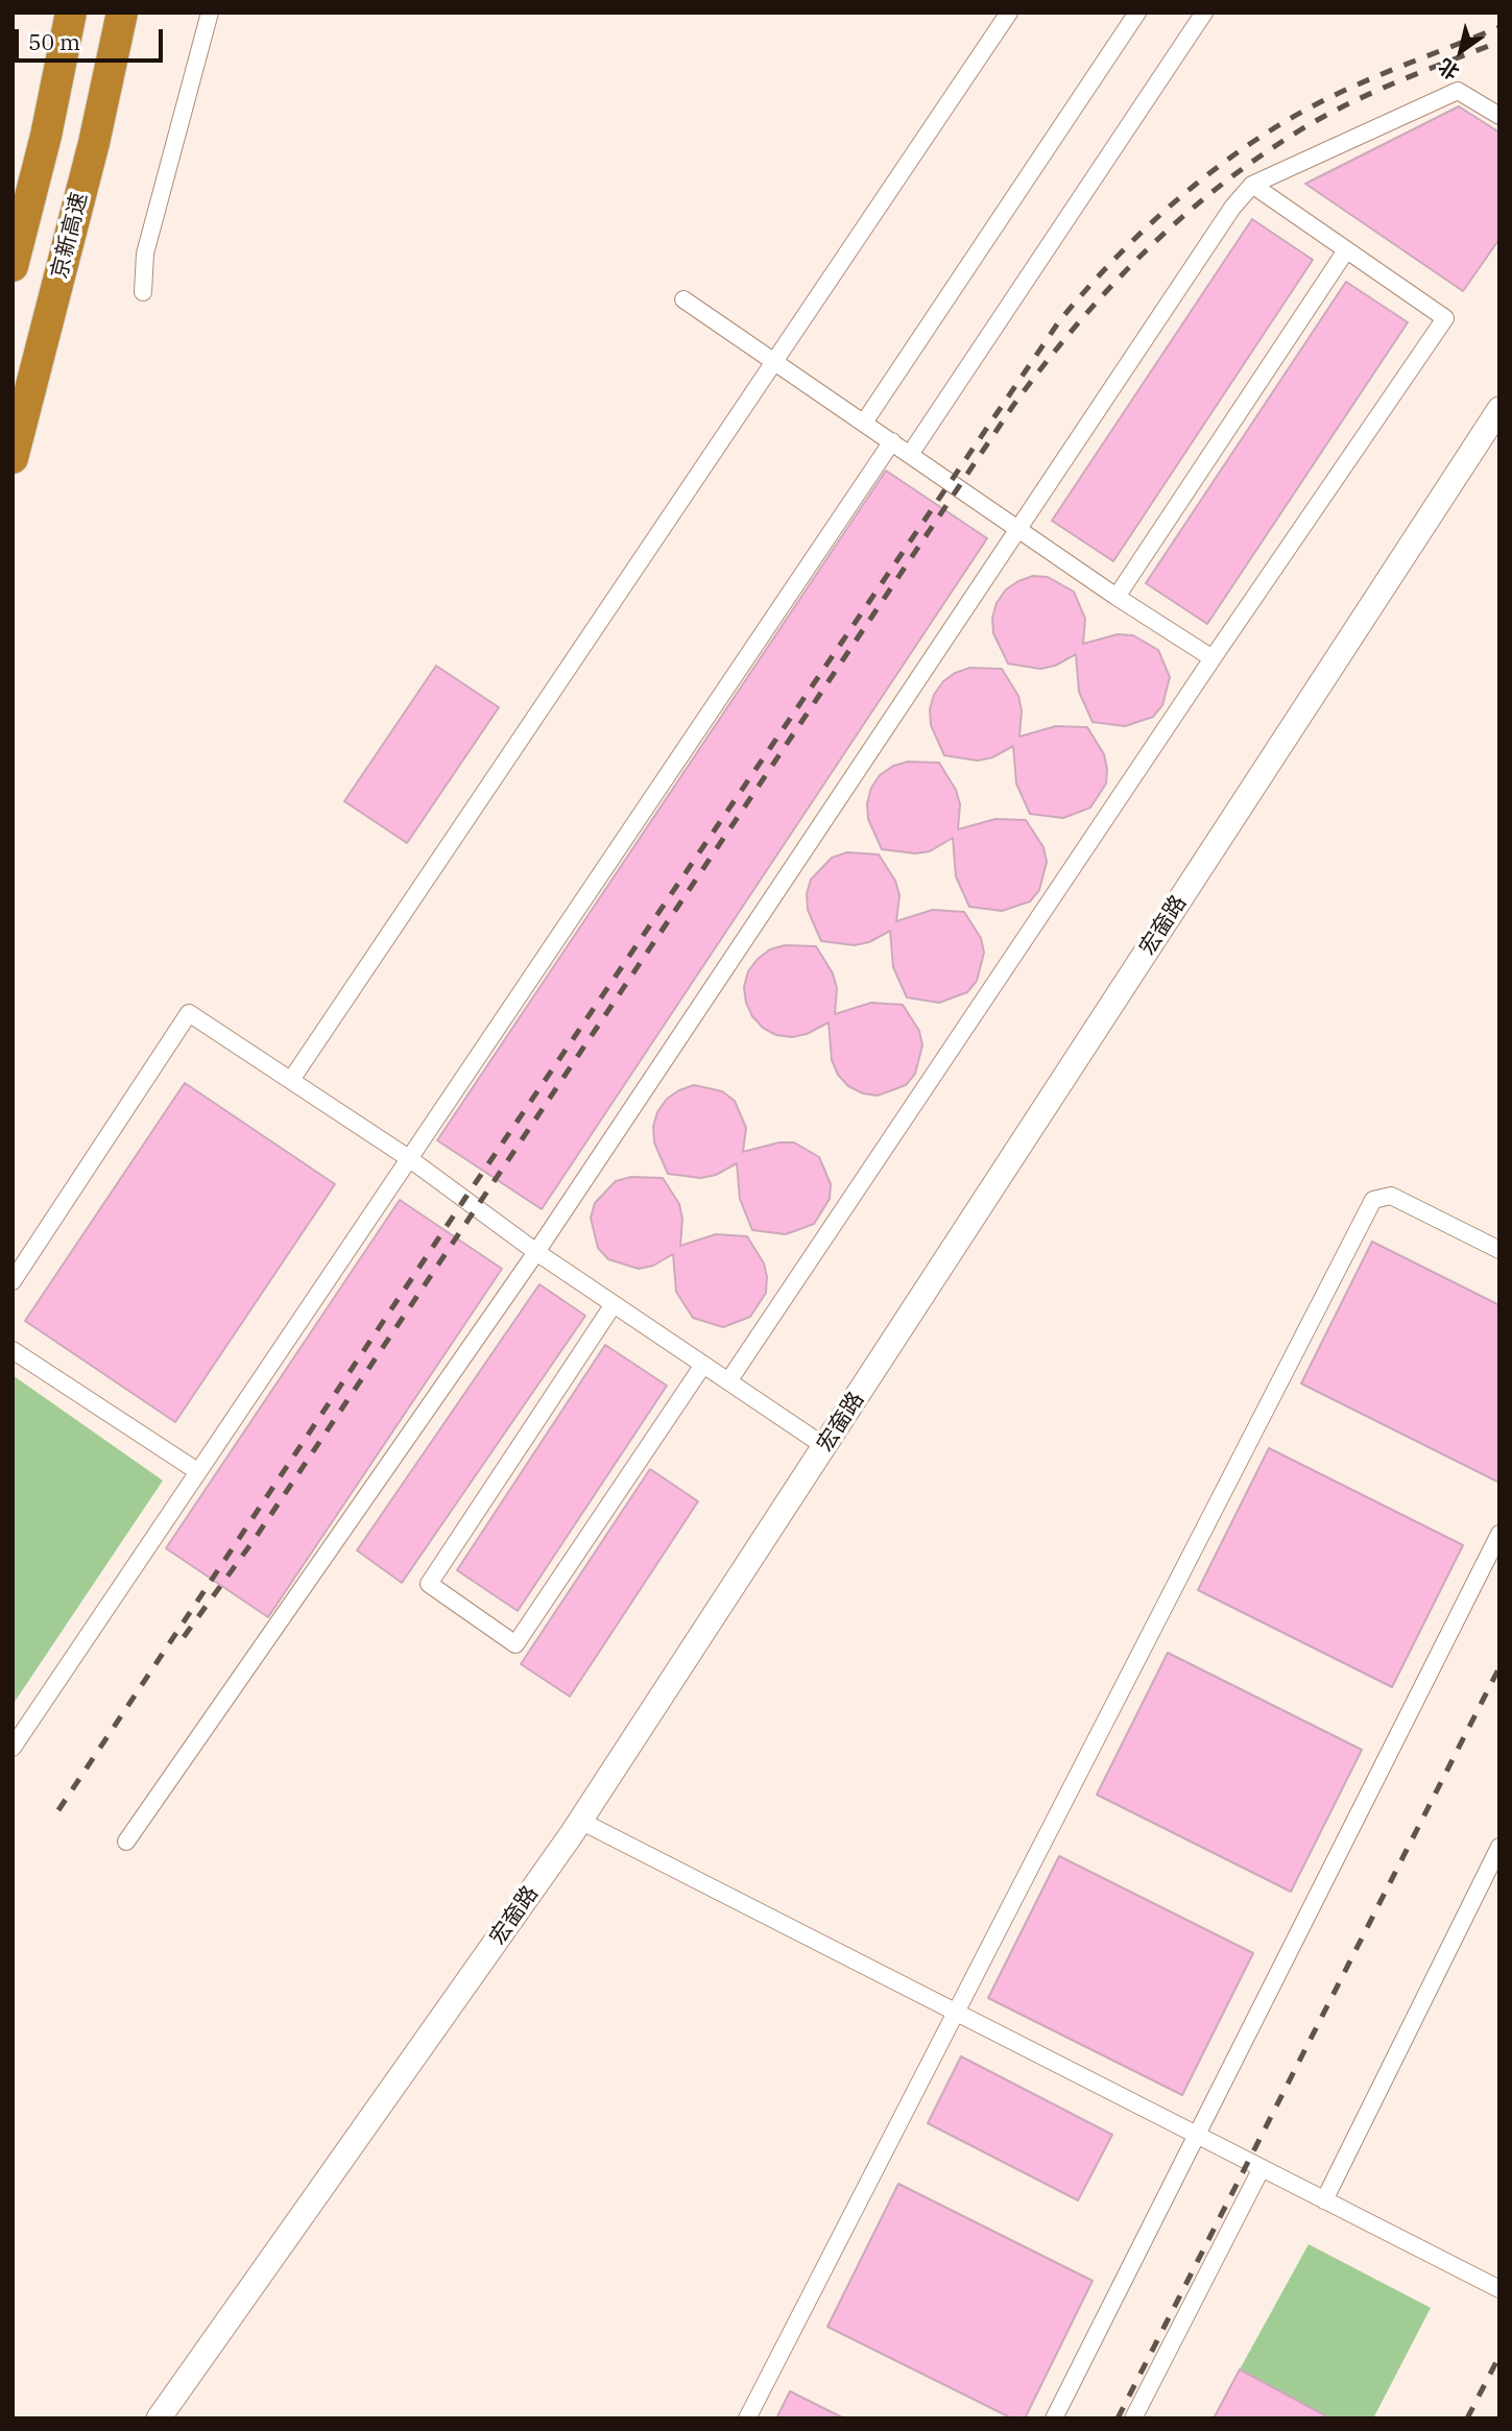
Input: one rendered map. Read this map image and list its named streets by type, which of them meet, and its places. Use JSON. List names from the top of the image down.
{
  "streets": {
    "highway": ["京新高速"],
    "street": ["宏奤路"]
  },
  "scale_bar": "50 m",
  "north": "bottom left"
}
